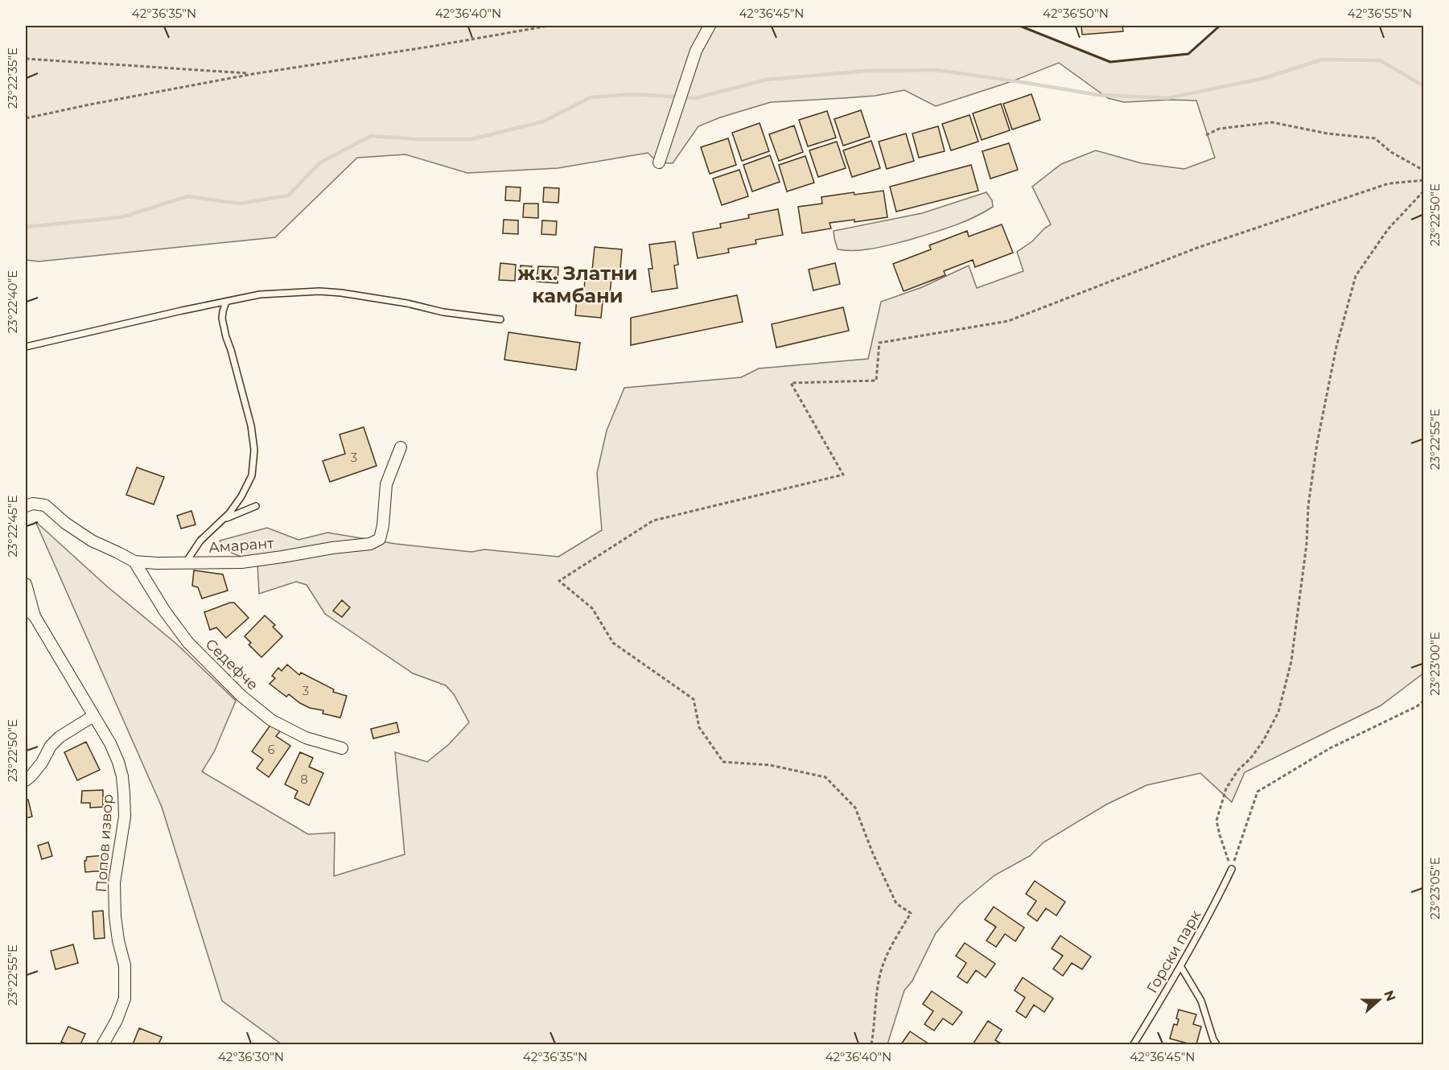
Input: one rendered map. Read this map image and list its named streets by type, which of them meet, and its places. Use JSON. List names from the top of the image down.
{
  "streets": {
    "street": ["Амарант", "Седефче", "Попов извор"],
    "lane": ["Горски парк"]
  },
  "crossings": [
    ["Амарант", "Седефче"]
  ],
  "districts": ["ж.к. Златни камбани"],
  "house_numbers": [
    "3",
    "3",
    "6",
    "8"
  ],
  "north": "right",
  "coordinates": [
    "42°36'35\"N",
    "42°36'40\"N",
    "42°36'45\"N",
    "42°36'50\"N",
    "42°36'55\"N",
    "23°22'35\"E",
    "23°22'50\"E",
    "23°22'40\"E",
    "23°22'55\"E",
    "23°22'45\"E",
    "23°23'00\"E",
    "23°23'05\"E",
    "42°36'30\"N"
  ]
}
